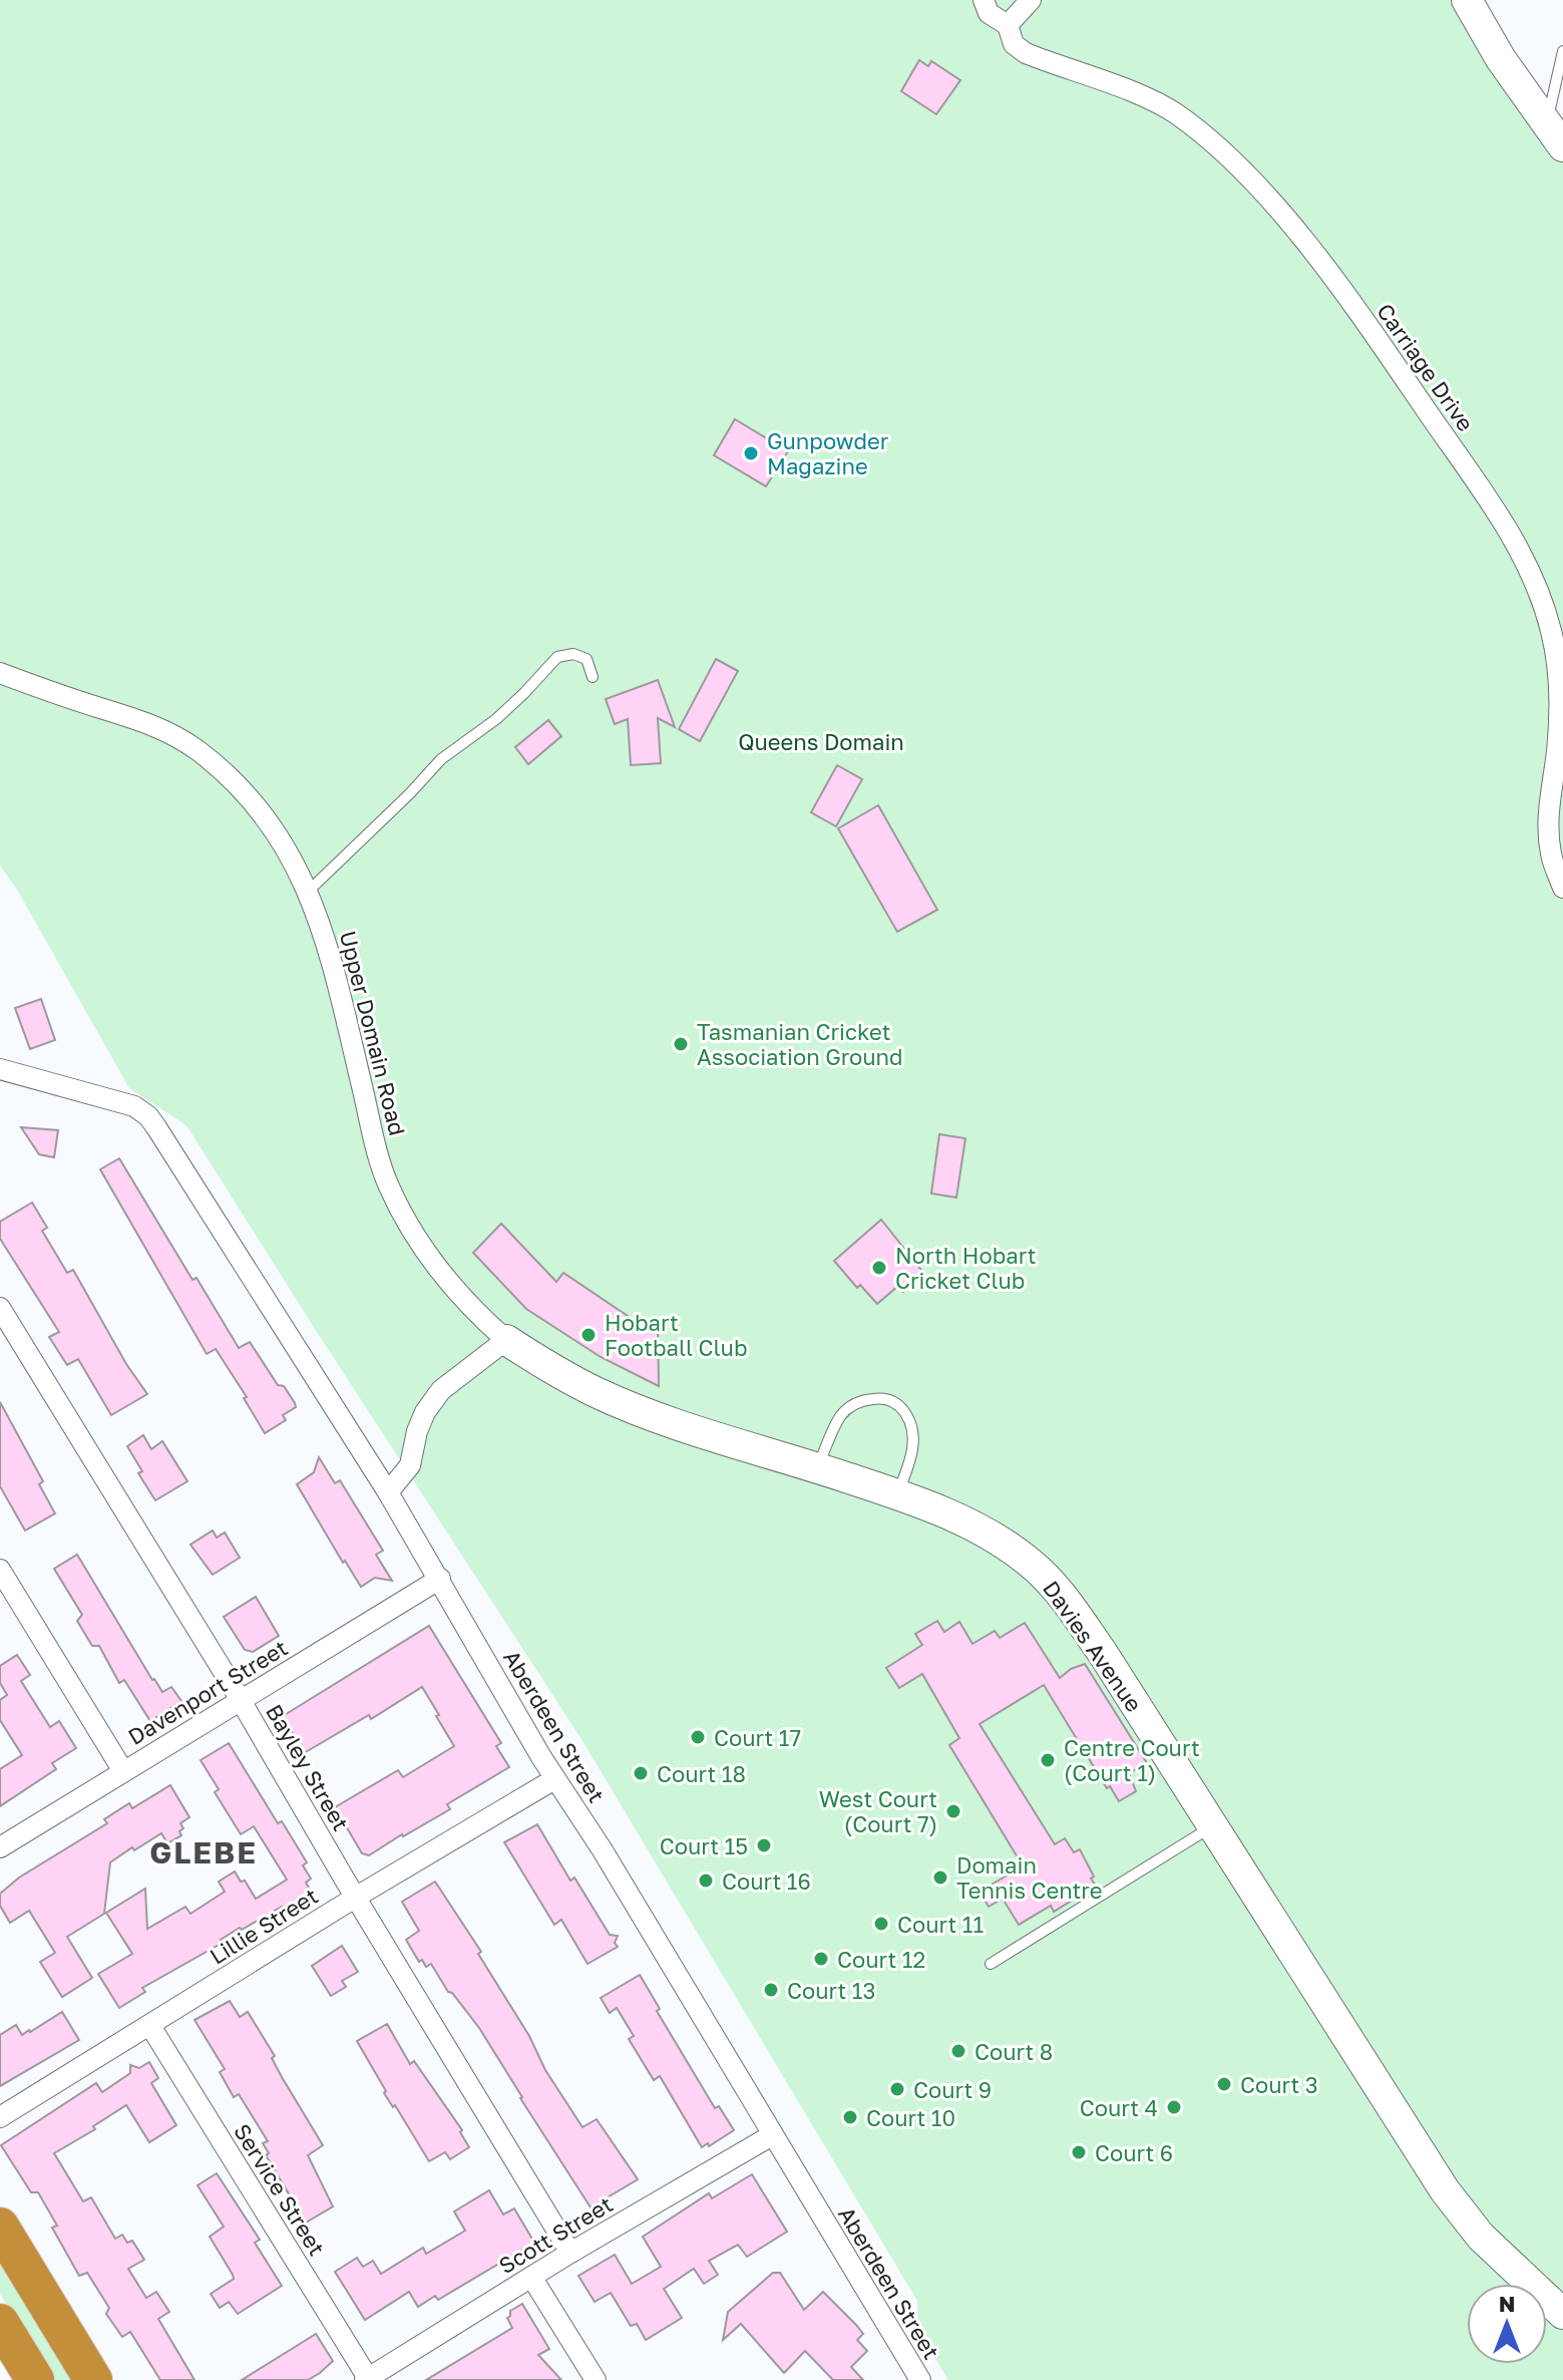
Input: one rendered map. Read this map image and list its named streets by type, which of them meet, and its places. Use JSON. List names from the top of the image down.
{
  "streets": {
    "street": [
      "Carriage Drive",
      "Upper Domain Road",
      "Davies Avenue",
      "Davenport Street",
      "Aberdeen Street",
      "Bayley Street",
      "Lillie Street",
      "Service Street",
      "Scott Street"
    ]
  },
  "crossings": [
    ["Upper Domain Road", "Davies Avenue"],
    ["Davenport Street", "Aberdeen Street"],
    ["Davenport Street", "Bayley Street"],
    ["Aberdeen Street", "Lillie Street"],
    ["Aberdeen Street", "Scott Street"],
    ["Bayley Street", "Lillie Street"],
    ["Bayley Street", "Scott Street"],
    ["Lillie Street", "Service Street"],
    ["Service Street", "Scott Street"]
  ],
  "districts": ["GLEBE"],
  "parks": ["Queens Domain"],
  "places": [
    "Gunpowder Magazine",
    "Tasmanian Cricket Association Ground",
    "North Hobart Cricket Club",
    "Hobart Football Club",
    "Court 17",
    "Centre Court (Court 1)",
    "Court 18",
    "West Court (Court 7)",
    "Court 15",
    "Domain Tennis Centre",
    "Court 16",
    "Court 11",
    "Court 12",
    "Court 13",
    "Court 8",
    "Court 3",
    "Court 9",
    "Court 4",
    "Court 10",
    "Court 6"
  ],
  "north": "top"
}
